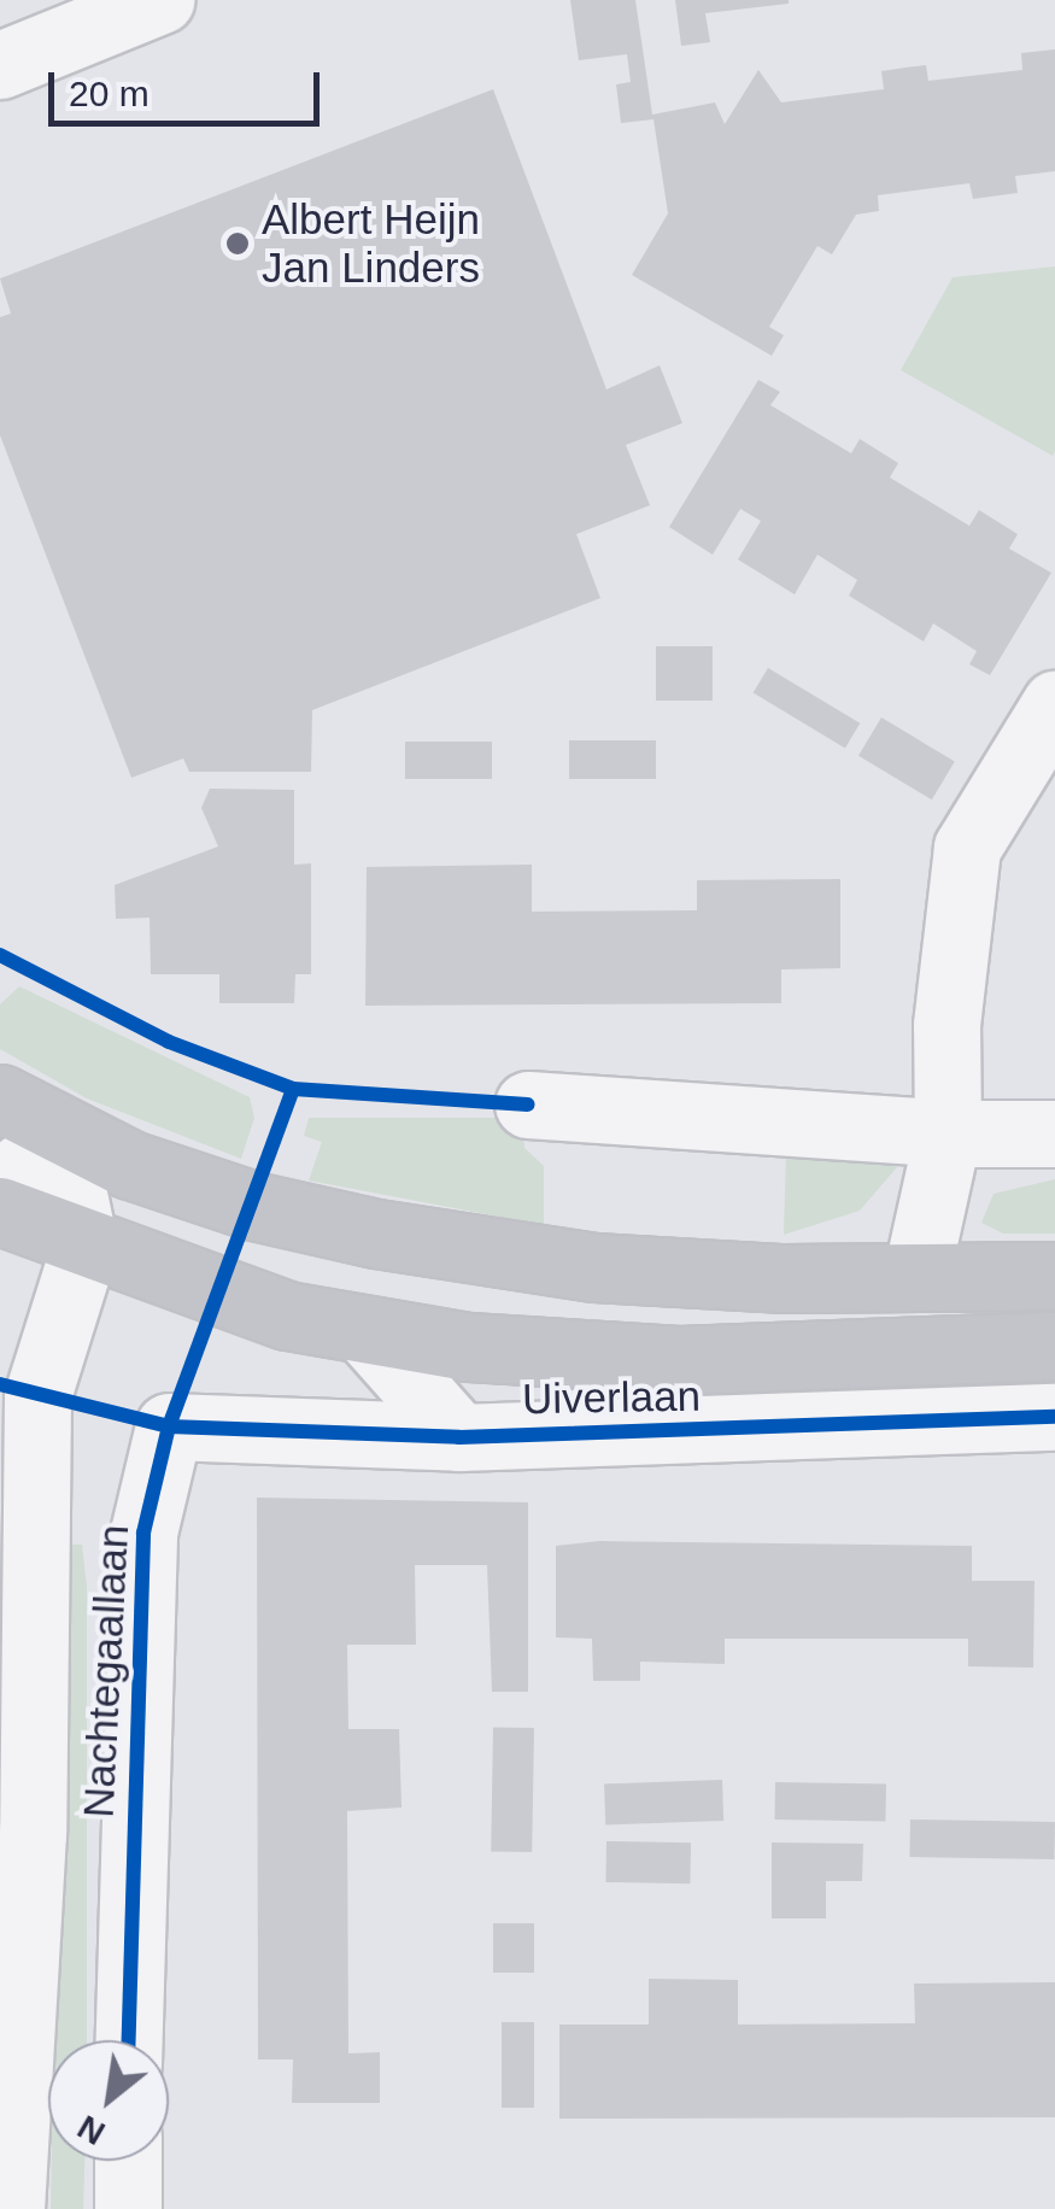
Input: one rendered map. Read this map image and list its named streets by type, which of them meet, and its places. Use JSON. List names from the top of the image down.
{
  "streets": {
    "main road": ["Uiverlaan"],
    "street": ["Nachtegaallaan"]
  },
  "crossings": [
    ["Uiverlaan", "Nachtegaallaan"]
  ],
  "places": ["Albert Heijn Jan Linders"],
  "scale_bar": "20 m",
  "north": "bottom left"
}
